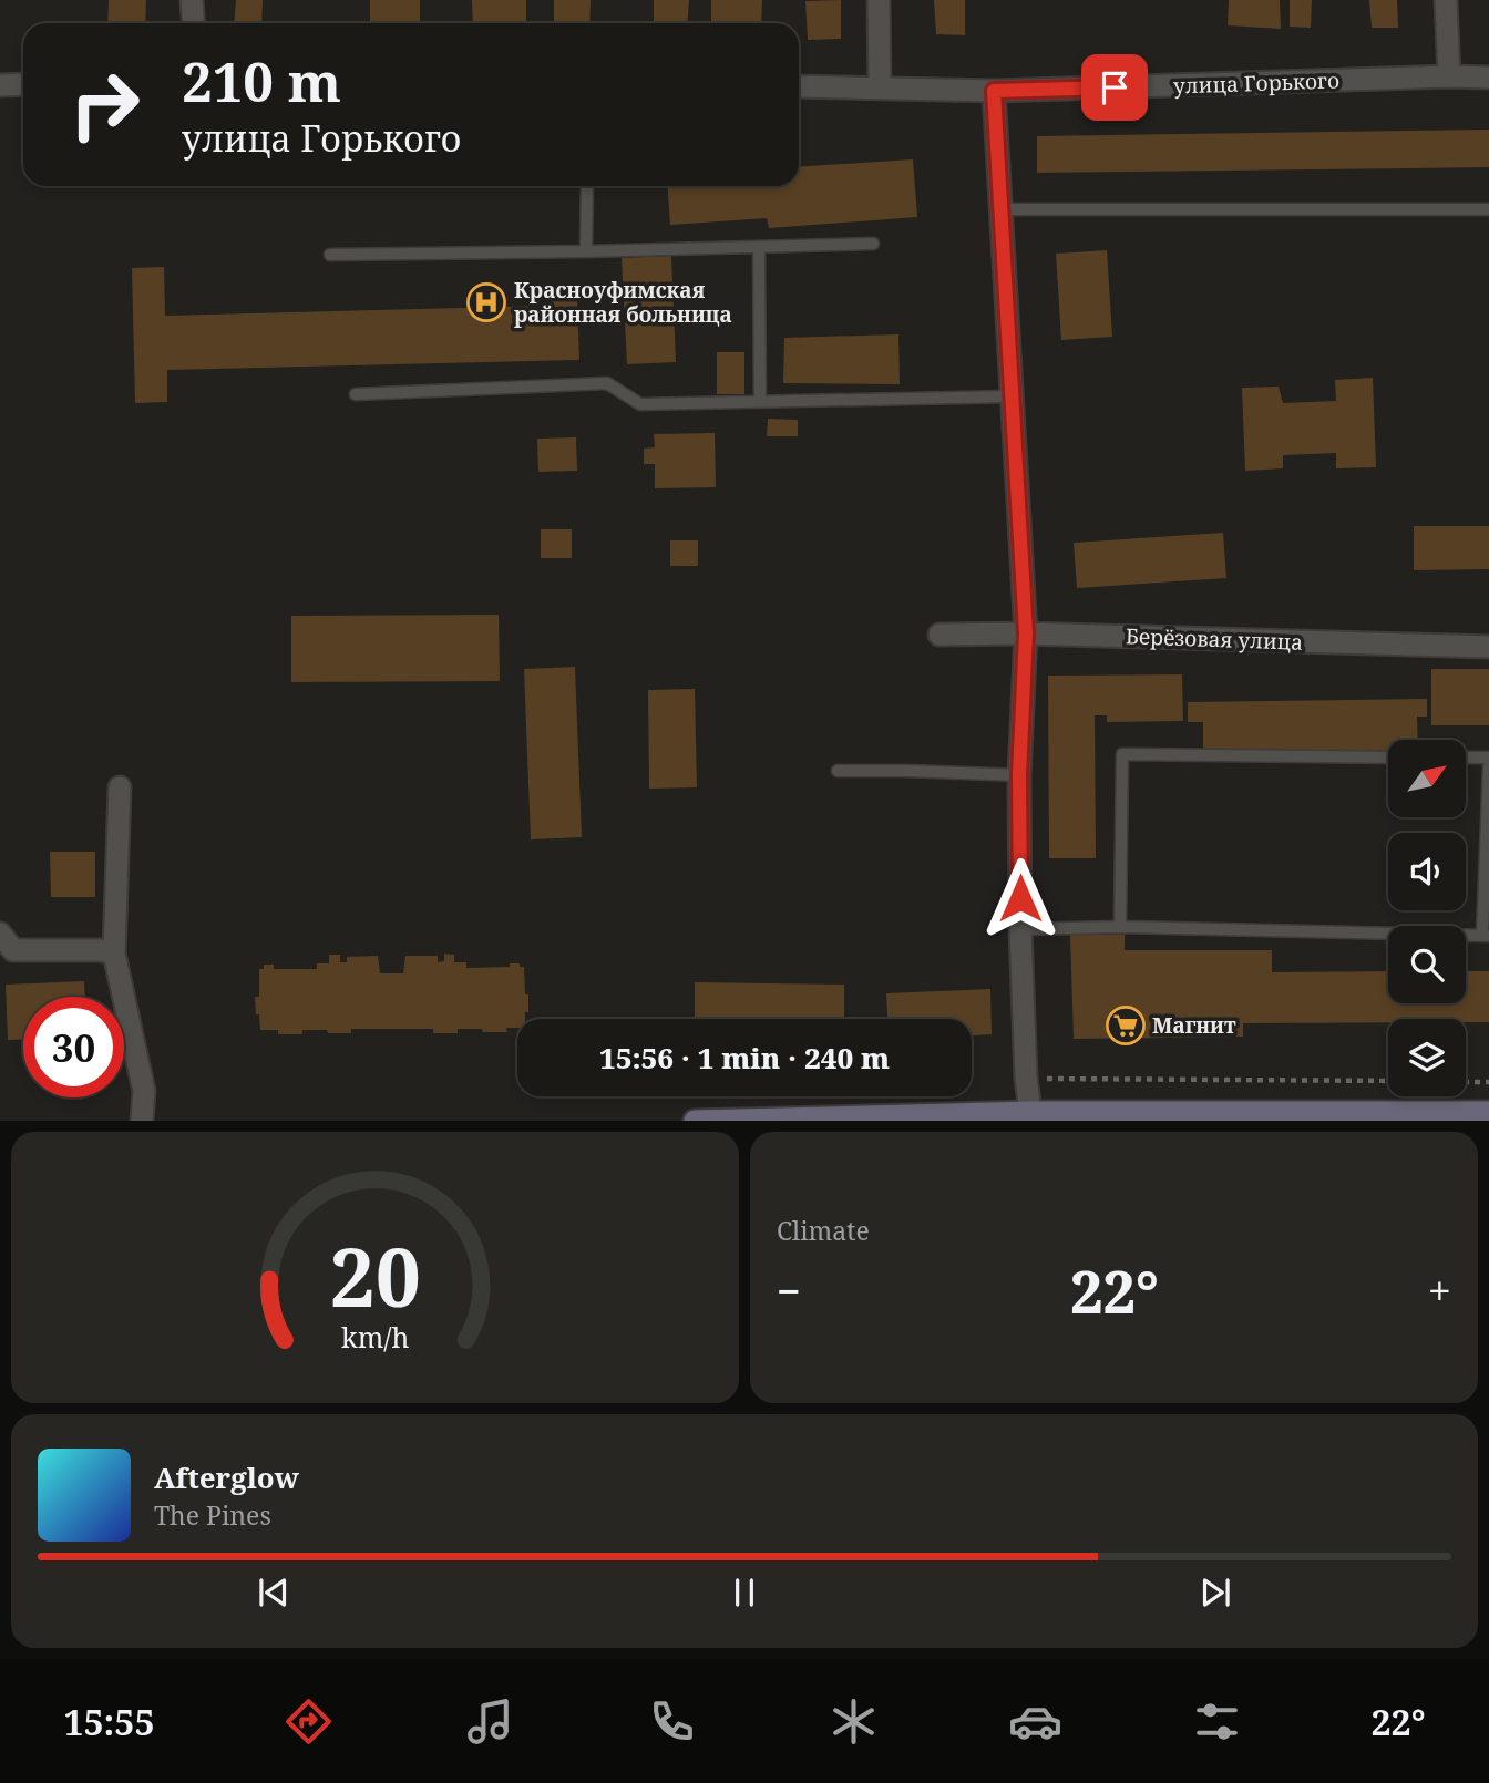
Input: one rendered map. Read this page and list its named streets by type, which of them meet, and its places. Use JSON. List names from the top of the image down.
{
  "streets": {
    "street": ["улица Горького", "Берёзовая улица"]
  },
  "places": {
    "hospital": ["Красноуфимская районная больница"],
    "supermarket": ["Магнит"]
  },
  "north": "top right",
  "page": {
    "turn": ["210 m", "улица Горького"],
    "limit": "30",
    "trip": "15:56 · 1 min · 240 m",
    "tile": "Climate",
    "heat": ["−", "22°", "+"],
    "song": ["Afterglow", "The Pines"],
    "tabs": ["15:55", "22°"],
    "gauge": ["20", "km/h"]
  }
}
